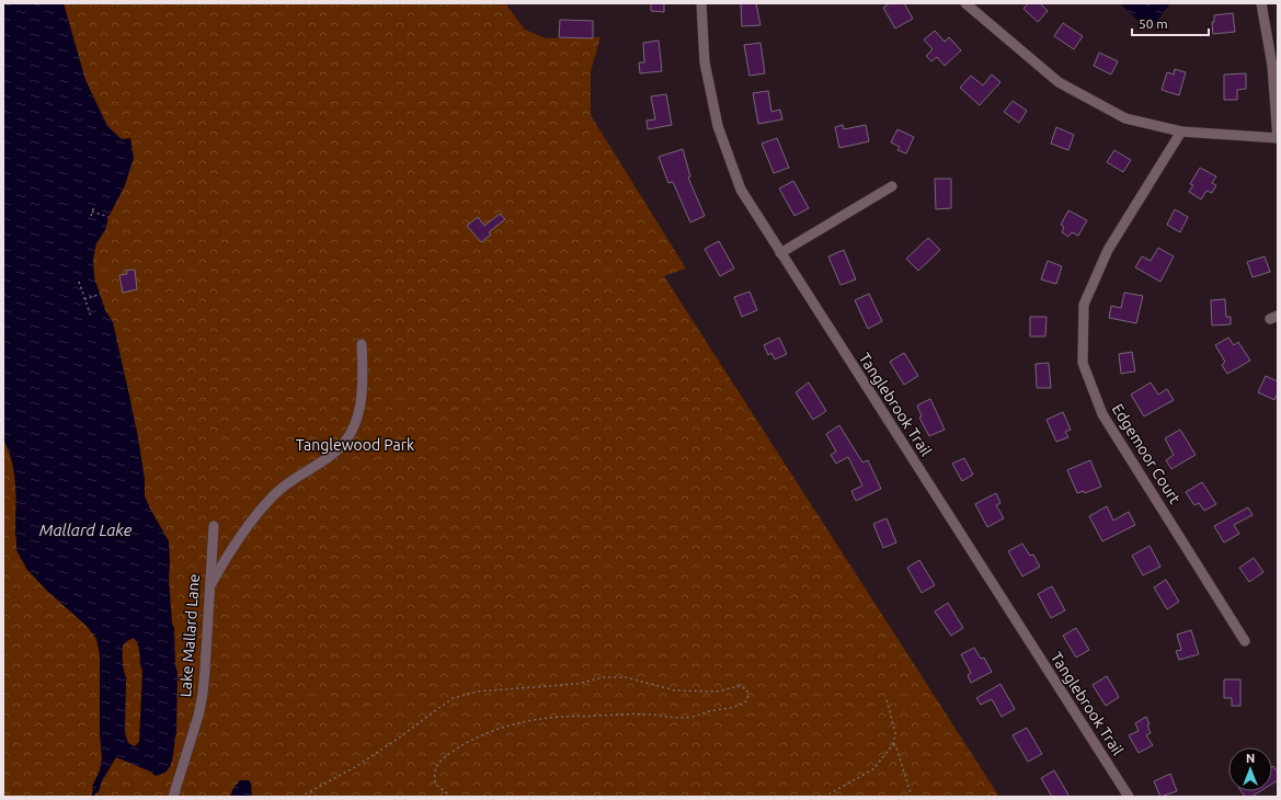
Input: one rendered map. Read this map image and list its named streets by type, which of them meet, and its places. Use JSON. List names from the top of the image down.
{
  "streets": {
    "street": ["Tanglebrook Trail", "Edgemoor Court", "Lake Mallard Lane"]
  },
  "water": ["Mallard Lake"],
  "parks": ["Tanglewood Park"],
  "scale_bar": "50 m",
  "north": "top"
}
